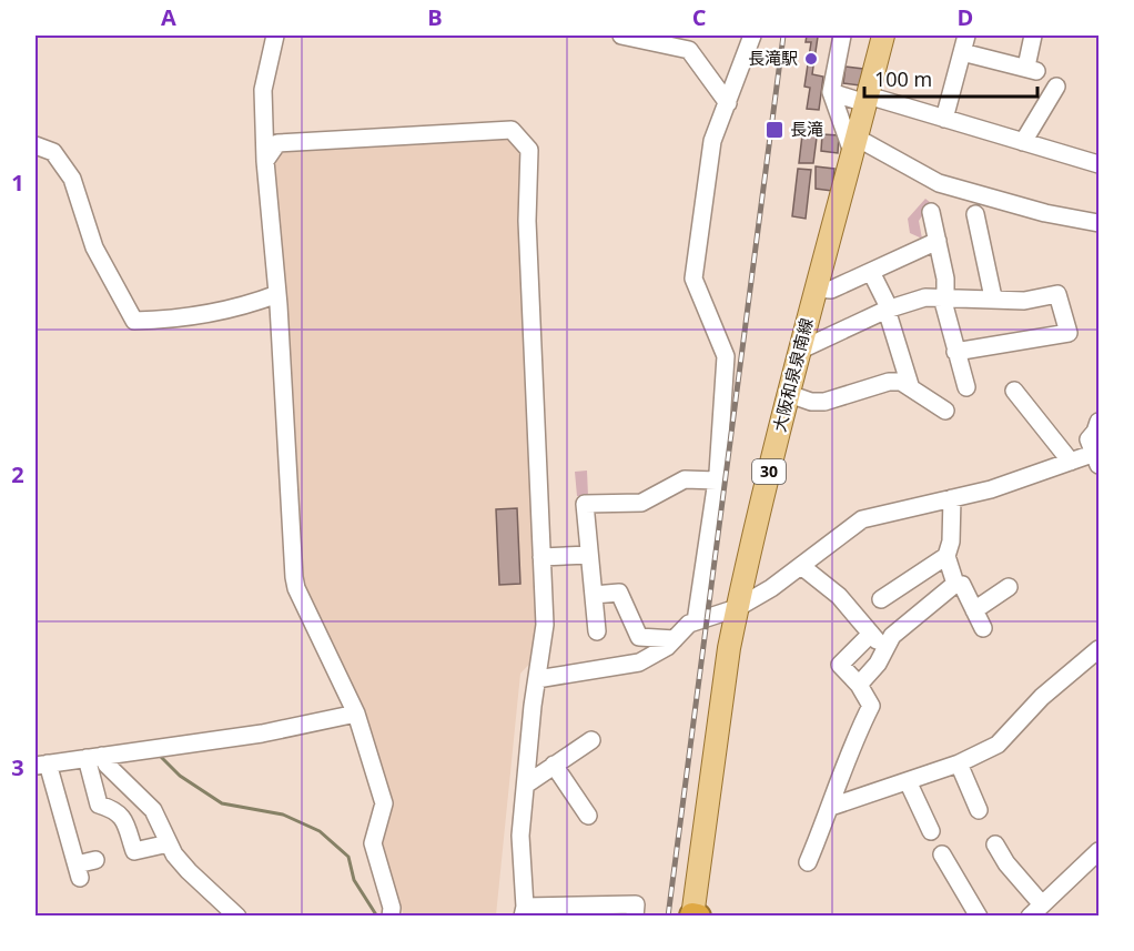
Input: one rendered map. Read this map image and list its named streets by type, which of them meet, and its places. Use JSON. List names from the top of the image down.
{
  "streets": {
    "main road": ["大阪和泉泉南線", "30"]
  },
  "places": {
    "other": ["長滝駅"],
    "transit": ["長滝"]
  },
  "scale_bar": "100 m",
  "grid": {
    "columns": [
      "A",
      "B",
      "C",
      "D"
    ],
    "rows": ["1", "2", "3"]
  }
}
